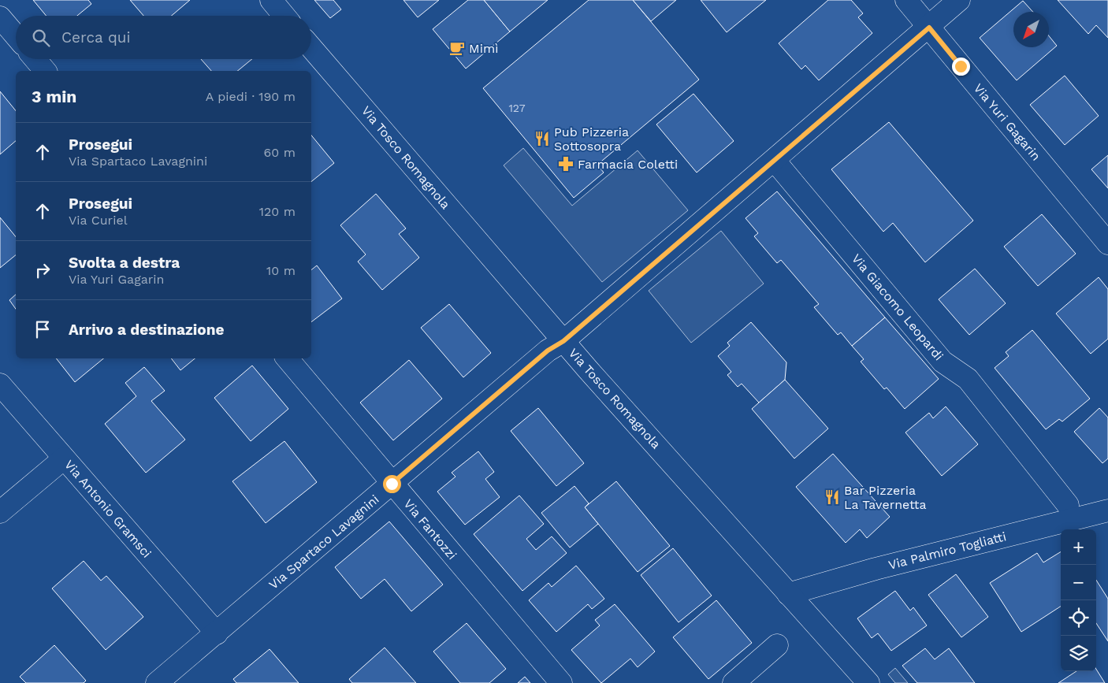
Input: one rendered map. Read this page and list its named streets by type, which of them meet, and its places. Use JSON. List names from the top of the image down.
{
  "streets": {
    "street": [
      "Via Yuri Gagarin",
      "Via Tosco Romagnola",
      "Via Giacomo Leopardi",
      "Via Antonio Gramsci",
      "Via Fantozzi",
      "Via Spartaco Lavagnini",
      "Via Palmiro Togliatti"
    ]
  },
  "crossings": [
    ["Via Yuri Gagarin", "Via Spartaco Lavagnini"],
    ["Via Tosco Romagnola", "Via Spartaco Lavagnini"],
    ["Via Tosco Romagnola", "Via Palmiro Togliatti"],
    ["Via Giacomo Leopardi", "Via Spartaco Lavagnini"],
    ["Via Antonio Gramsci", "Via Spartaco Lavagnini"],
    ["Via Fantozzi", "Via Spartaco Lavagnini"]
  ],
  "places": {
    "cafe": ["Mimì"],
    "restaurant": ["Pub Pizzeria Sottosopra", "Bar Pizzeria La Tavernetta"],
    "pharmacy": ["Farmacia Coletti"]
  },
  "house_numbers": ["127"],
  "north": "bottom left",
  "page": {
    "search": "Cerca qui",
    "heading": ["3 min", "A piedi · 190 m"],
    "list": [
      ["Prosegui", "Via Spartaco Lavagnini", "60 m"],
      ["Prosegui", "Via Curiel", "120 m"],
      ["Svolta a destra", "Via Yuri Gagarin", "10 m"],
      "Arrivo a destinazione"
    ],
    "map_buttons": ["+", "−"]
  }
}
